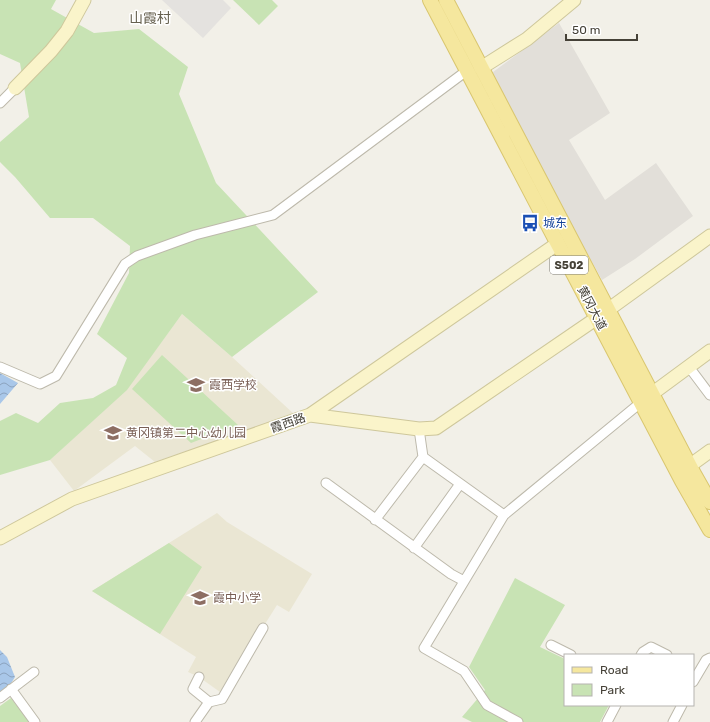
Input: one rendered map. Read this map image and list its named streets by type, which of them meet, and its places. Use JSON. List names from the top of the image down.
{
  "streets": {
    "main road": ["S502", "黄冈大道"],
    "street": ["霞西路"]
  },
  "districts": ["山霞村"],
  "places": {
    "bus stop": ["城东"],
    "school or university": ["霞西学校", "黄冈镇第二中心幼儿园", "霞中小学"]
  },
  "legend": ["Road", "Park"],
  "scale_bar": "50 m"
}
